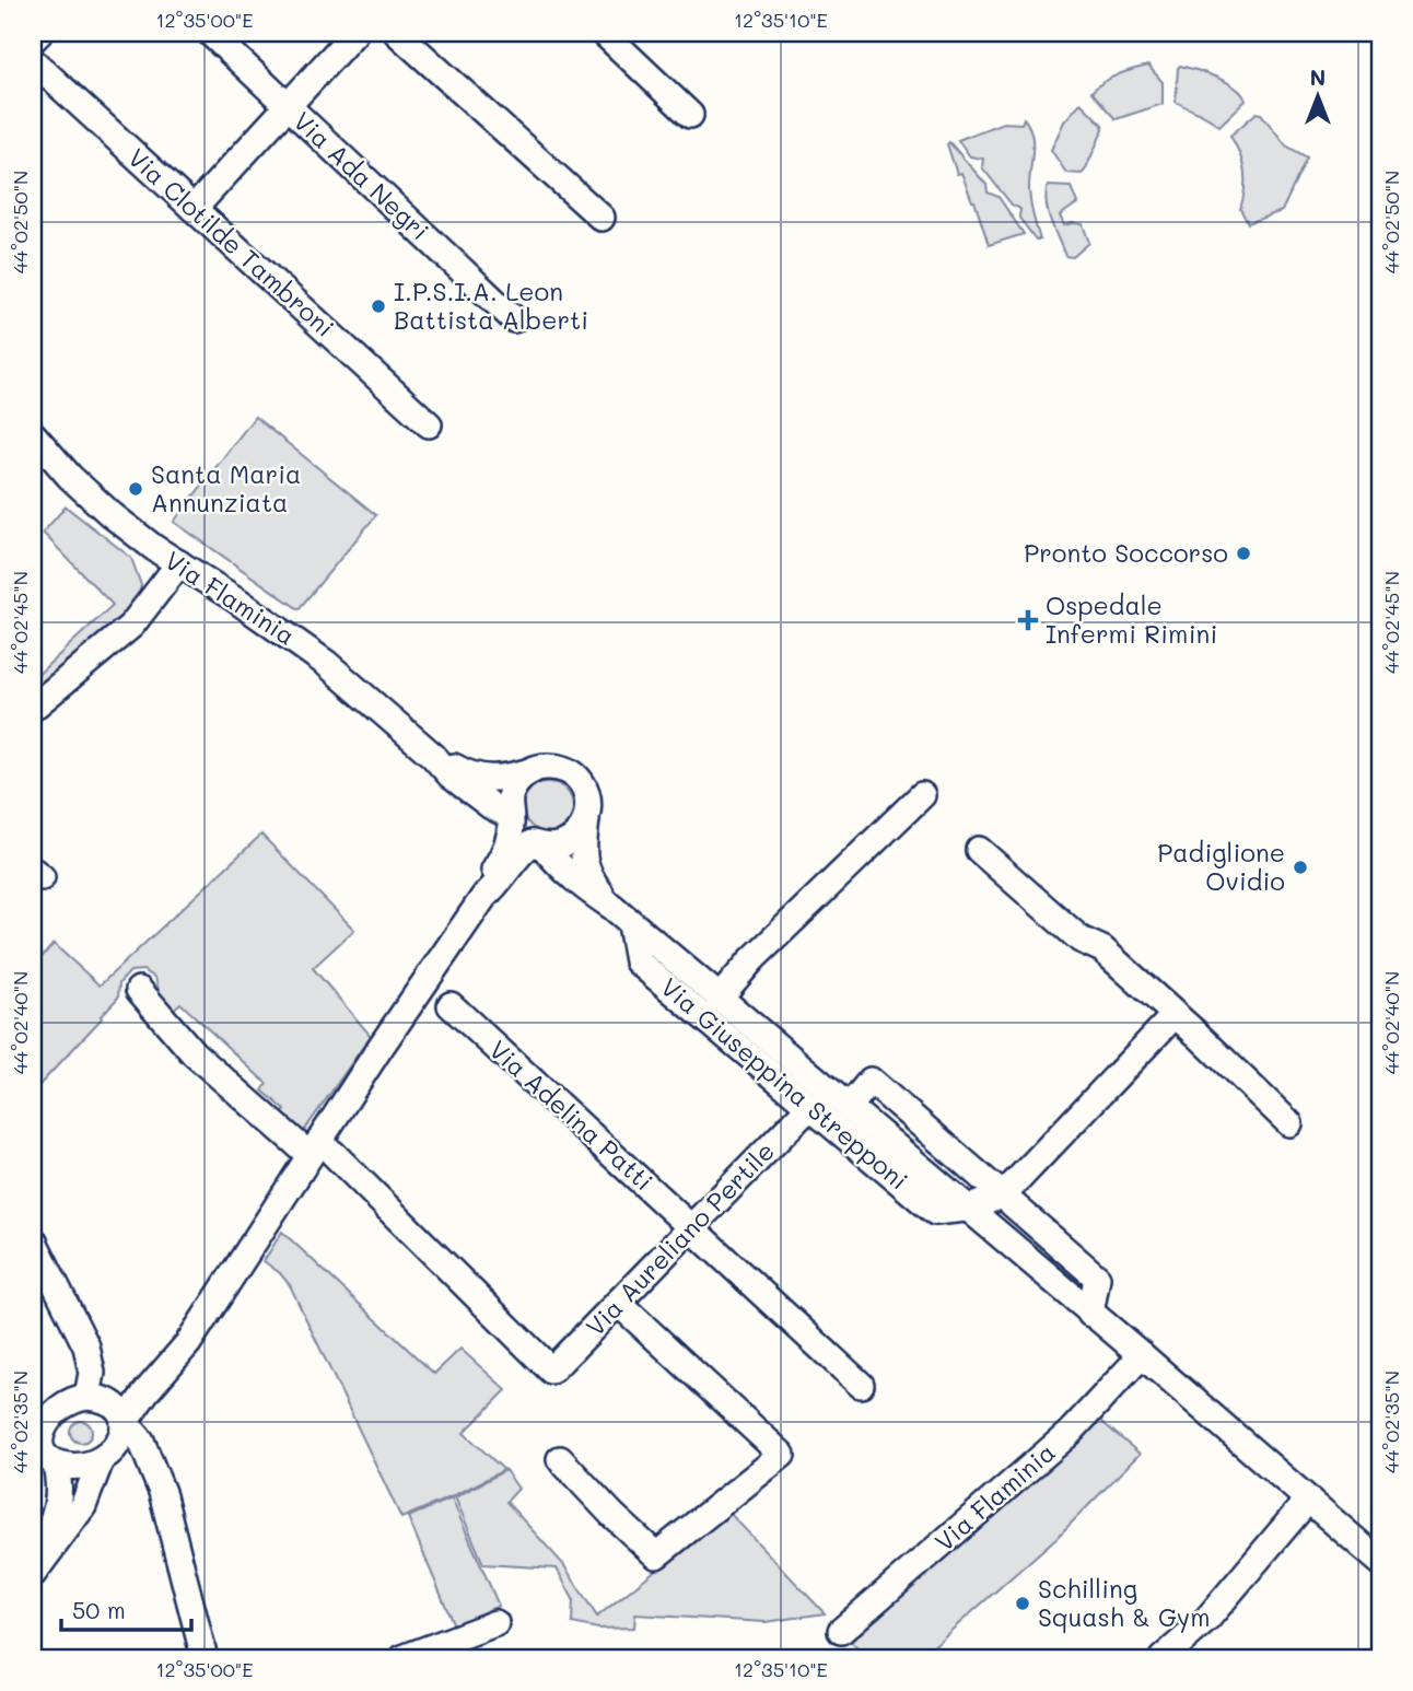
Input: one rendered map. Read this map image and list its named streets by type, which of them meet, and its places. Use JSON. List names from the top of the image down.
{
  "streets": {
    "street": [
      "Via Ada Negri",
      "Via Clotilde Tambroni",
      "Via Flaminia",
      "Via Giuseppina Strepponi",
      "Via Adelina Patti",
      "Via Aureliano Pertile"
    ]
  },
  "crossings": [
    ["Via Giuseppina Strepponi", "Via Aureliano Pertile"],
    ["Via Adelina Patti", "Via Aureliano Pertile"]
  ],
  "places": {
    "other": [
      "I.P.S.I.A. Leon Battista Alberti",
      "Santa Maria Annunziata",
      "Pronto Soccorso",
      "Padiglione Ovidio",
      "Schilling Squash & Gym"
    ],
    "health": ["Ospedale Infermi Rimini"]
  },
  "scale_bar": "50 m",
  "north": "top",
  "coordinates": [
    "12°35'00\"E",
    "12°35'10\"E",
    "44°02'50\"N",
    "44°02'45\"N",
    "44°02'40\"N",
    "44°02'35\"N"
  ]
}
